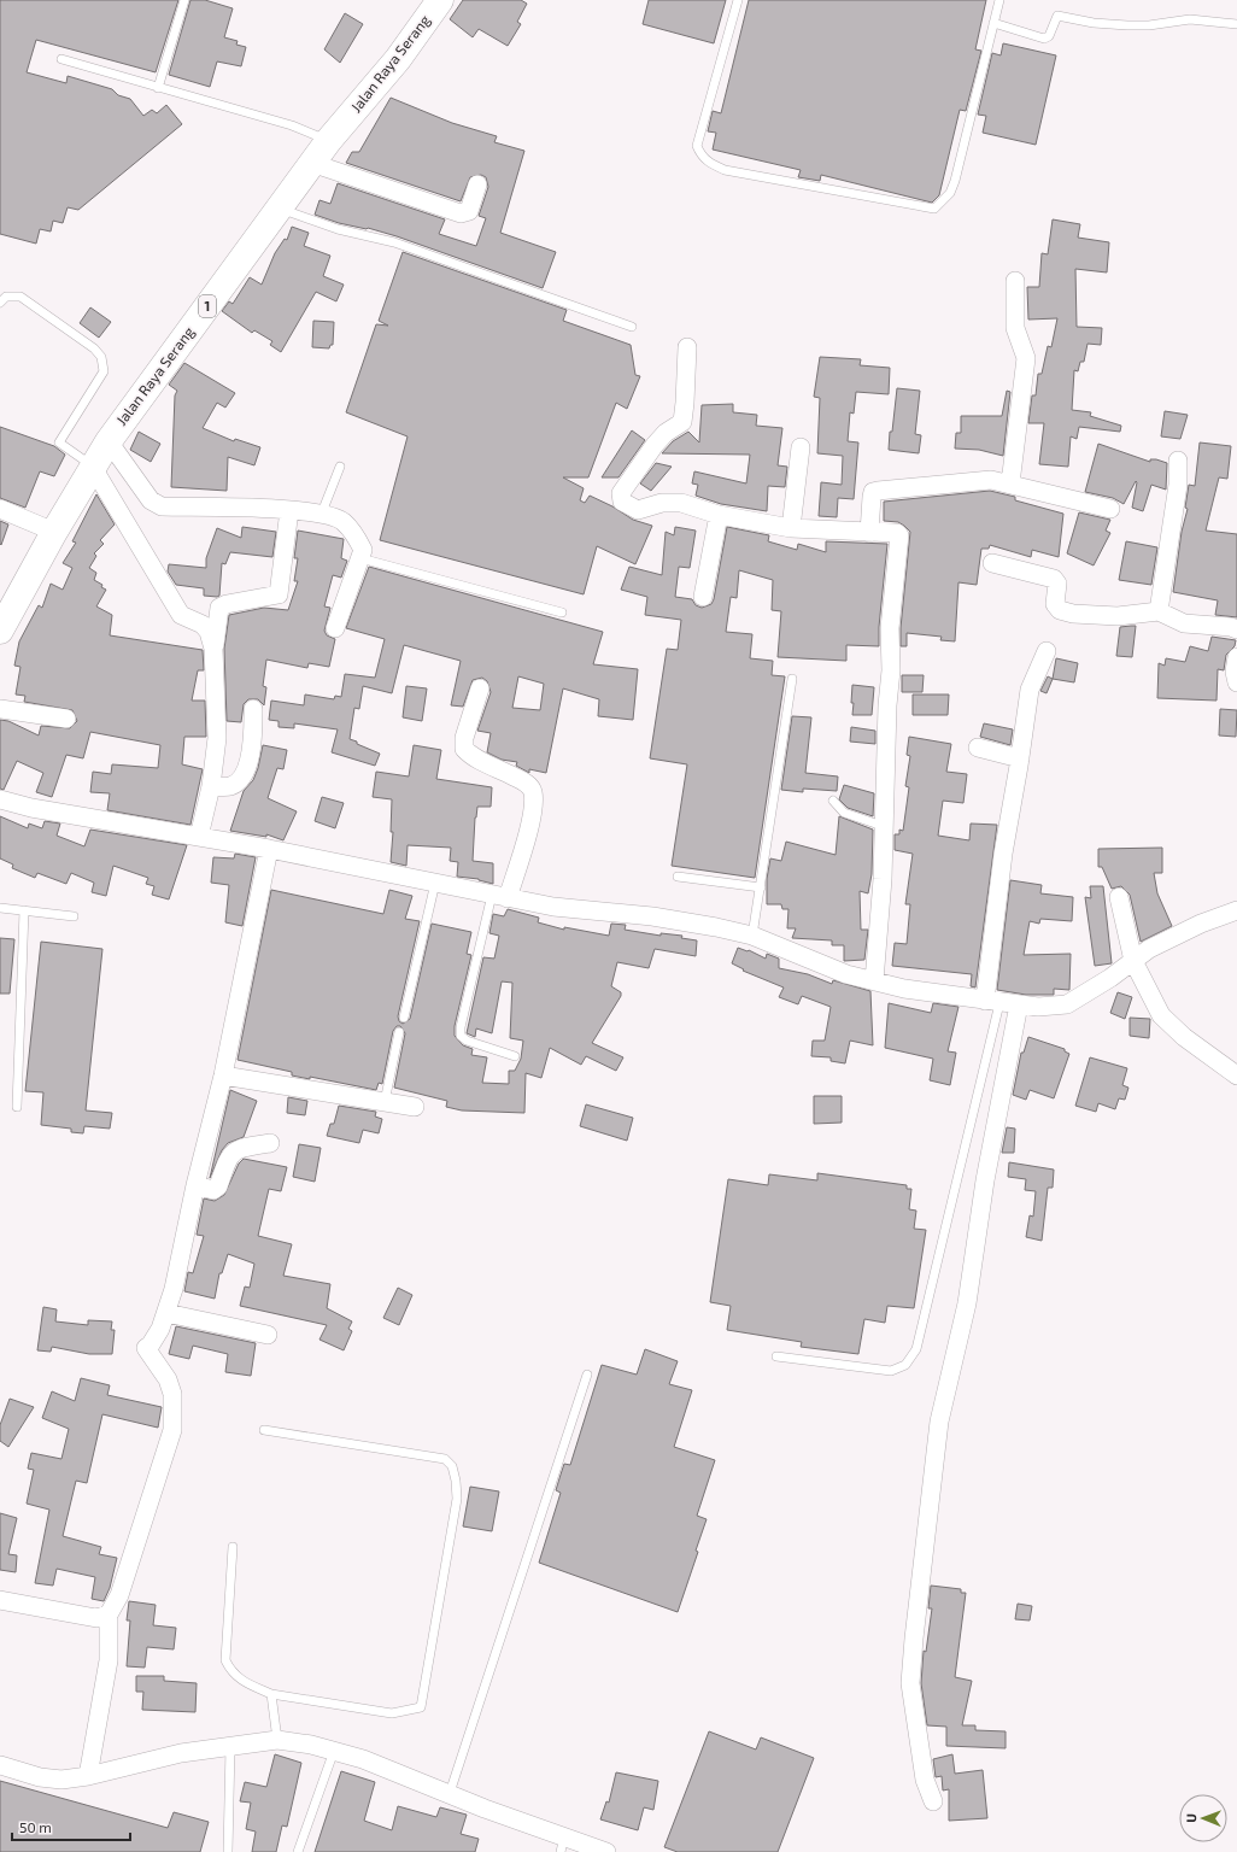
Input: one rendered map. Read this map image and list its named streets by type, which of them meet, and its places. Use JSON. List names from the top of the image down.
{
  "streets": {
    "highway": ["Jalan Raya Serang", "1"]
  },
  "scale_bar": "50 m",
  "north": "left"
}
